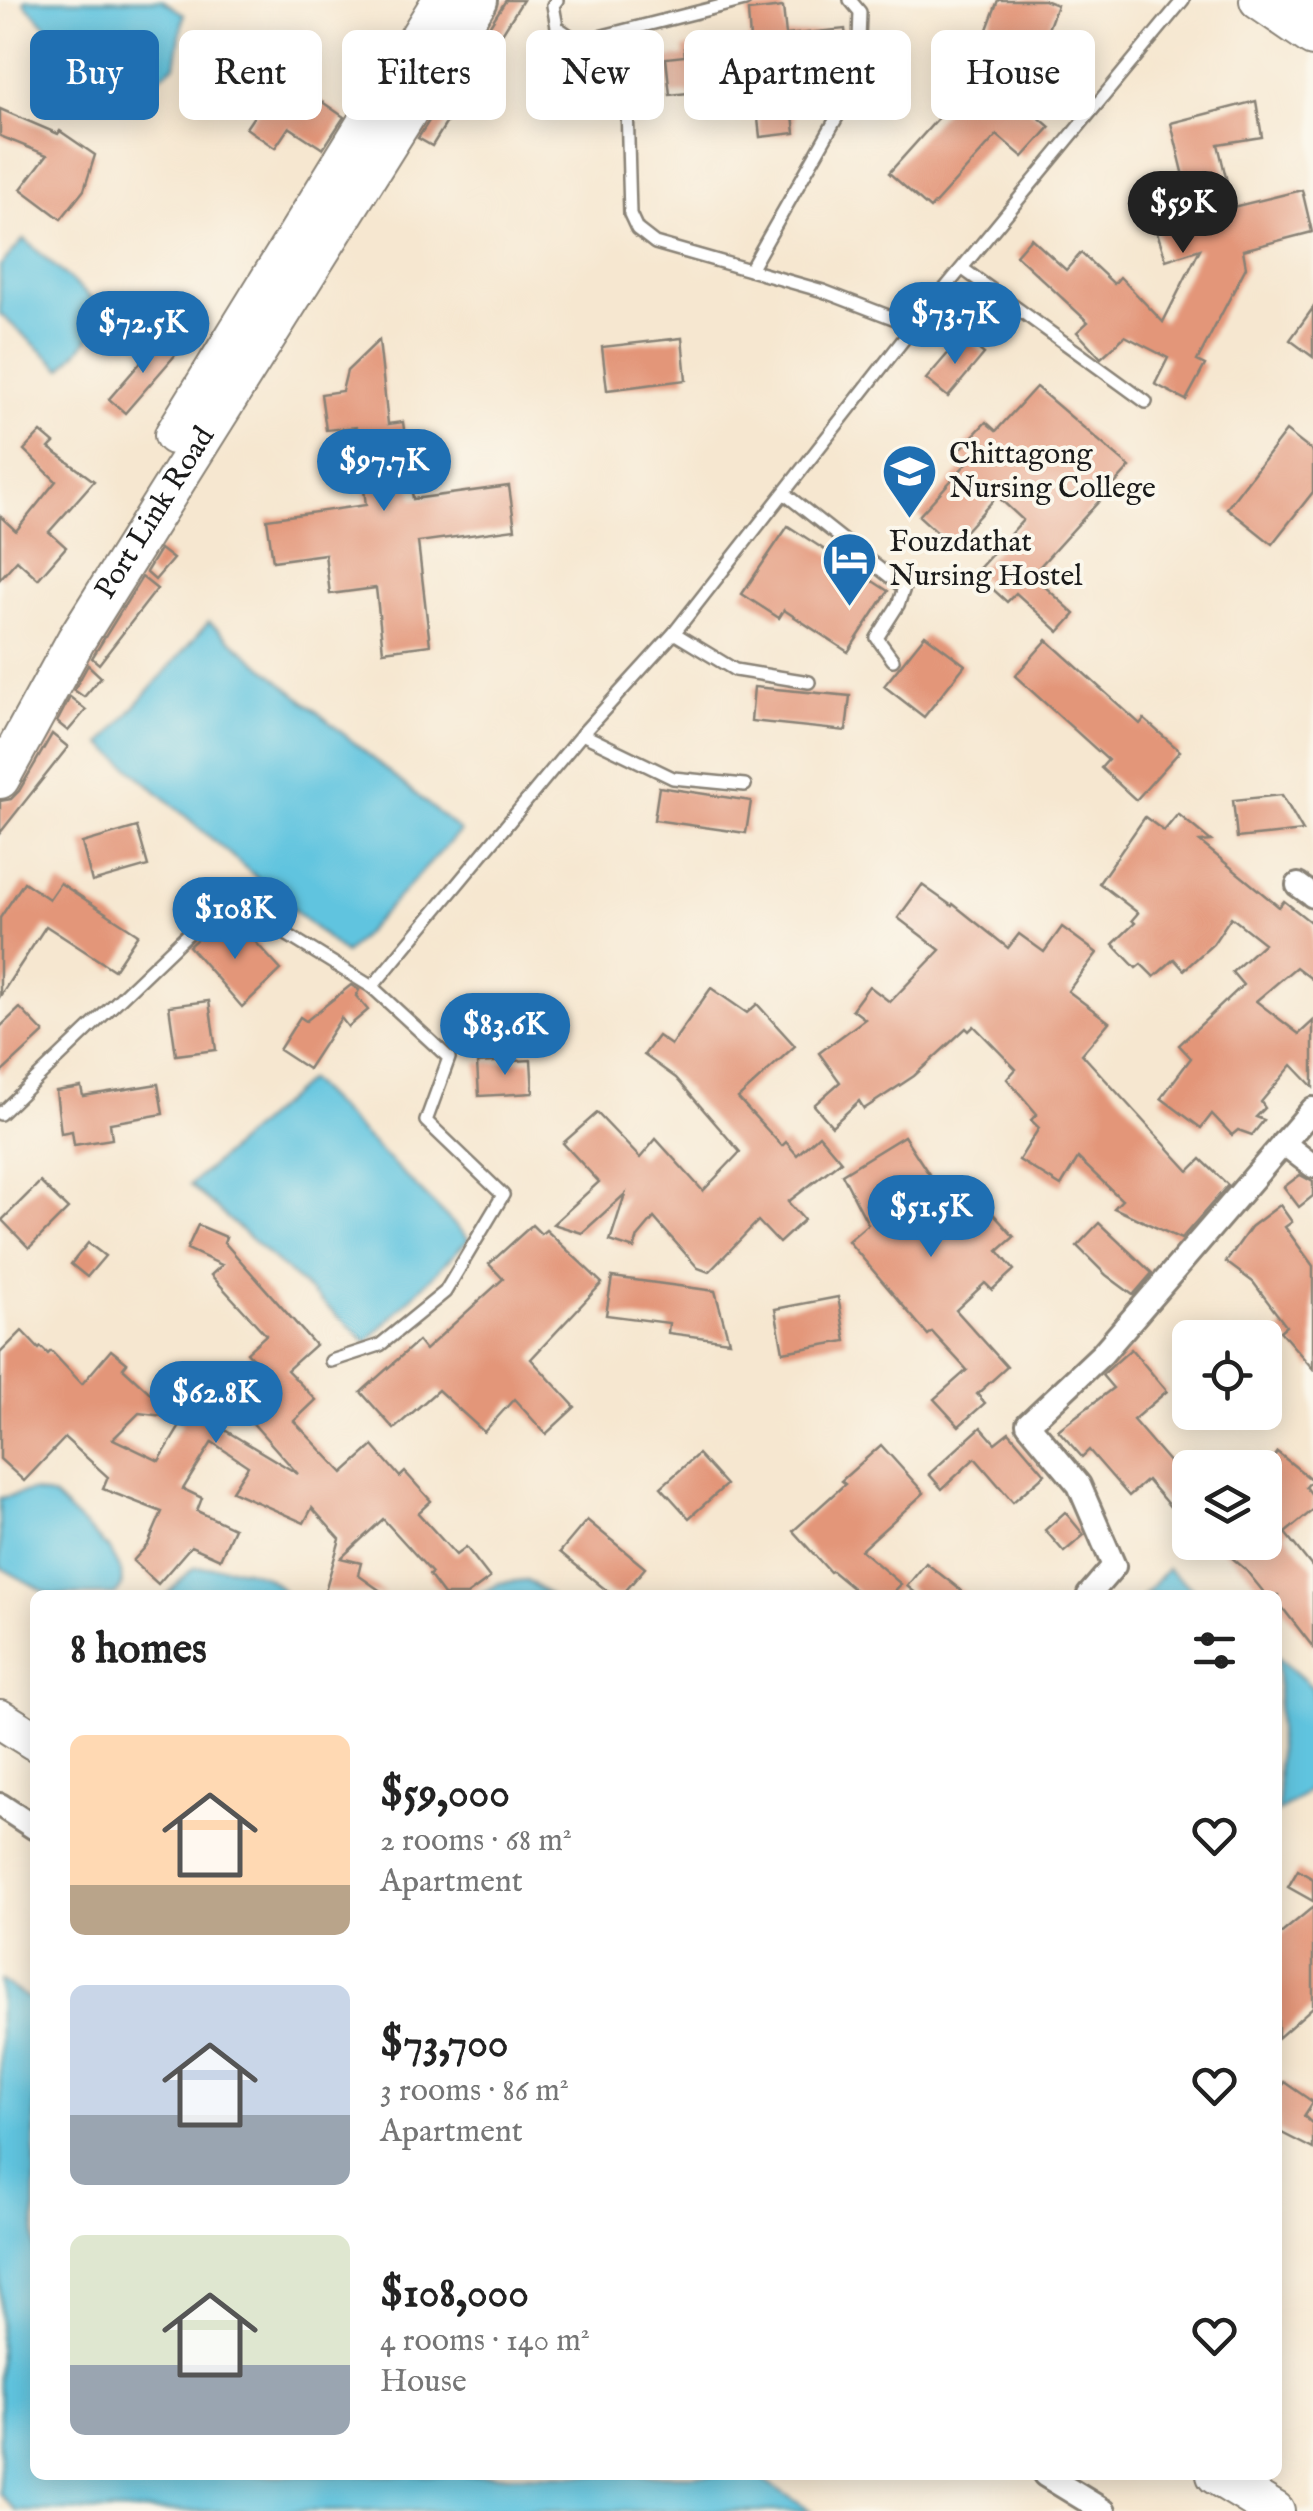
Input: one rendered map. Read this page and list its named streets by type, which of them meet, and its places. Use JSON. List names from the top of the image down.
{
  "streets": {
    "highway": ["Port Link Road"]
  },
  "places": {
    "school or university": ["Chittagong Nursing College"],
    "hotel": ["Fouzdathat Nursing Hostel"]
  },
  "page": {
    "chip": [
      "Buy",
      "Rent",
      "Filters",
      "New",
      "Apartment",
      "House"
    ],
    "price": [
      "$59K",
      "$73.7K",
      "$72.5K",
      "$97.7K",
      "$108K",
      "$83.6K",
      "$51.5K",
      "$62.8K"
    ],
    "heading": "8 homes",
    "list": [
      {
        "name": "$59,000",
        "note": "2 rooms · 68 m² · Apartment"
      },
      {
        "name": "$73,700",
        "note": "3 rooms · 86 m² · Apartment"
      },
      {
        "name": "$108,000",
        "note": "4 rooms · 140 m² · House"
      }
    ]
  }
}
